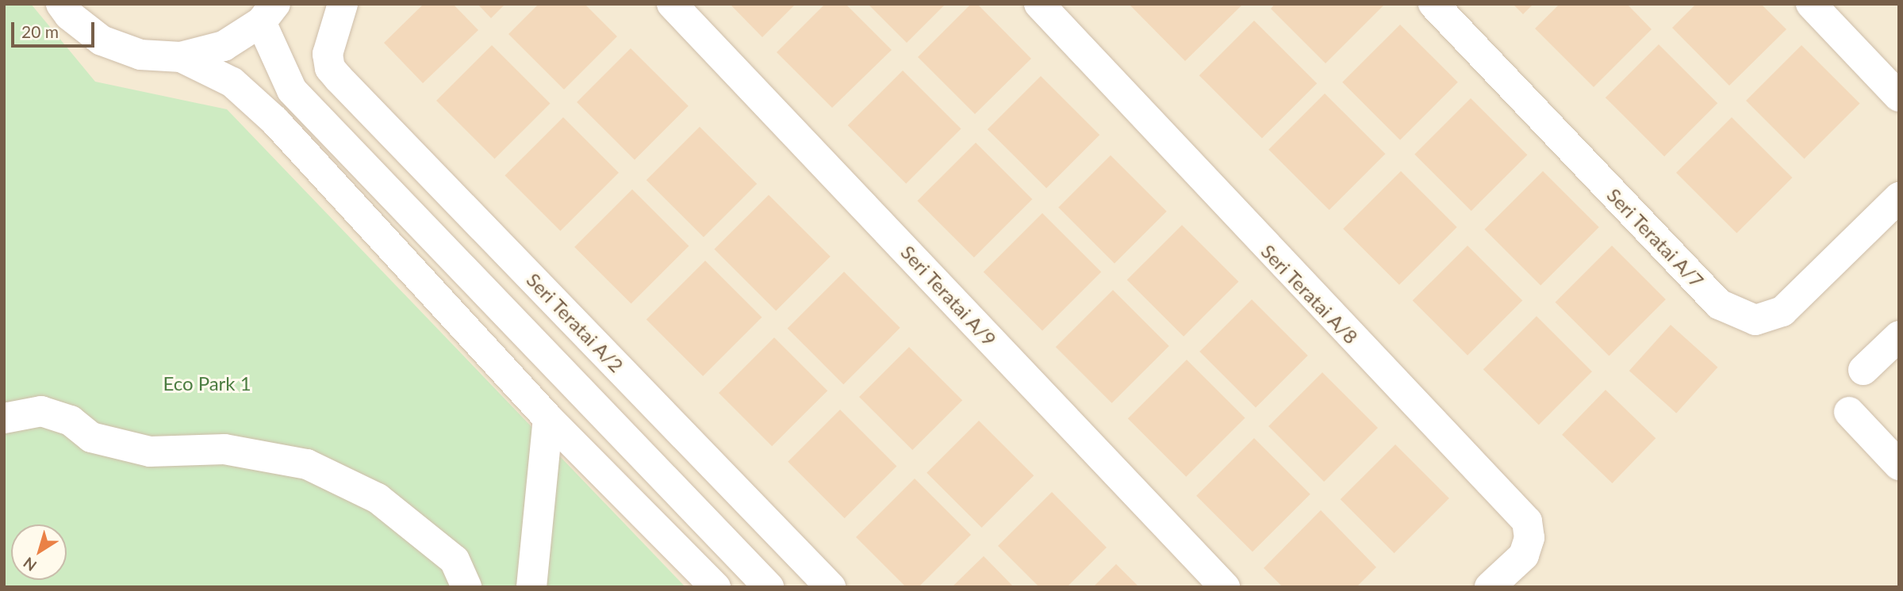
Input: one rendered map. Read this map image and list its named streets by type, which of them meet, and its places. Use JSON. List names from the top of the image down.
{
  "streets": {
    "street": [
      "Seri Teratai A/7",
      "Seri Teratai A/8",
      "Seri Teratai A/9",
      "Seri Teratai A/2"
    ]
  },
  "parks": ["Eco Park 1"],
  "scale_bar": "20 m",
  "north": "bottom left"
}
